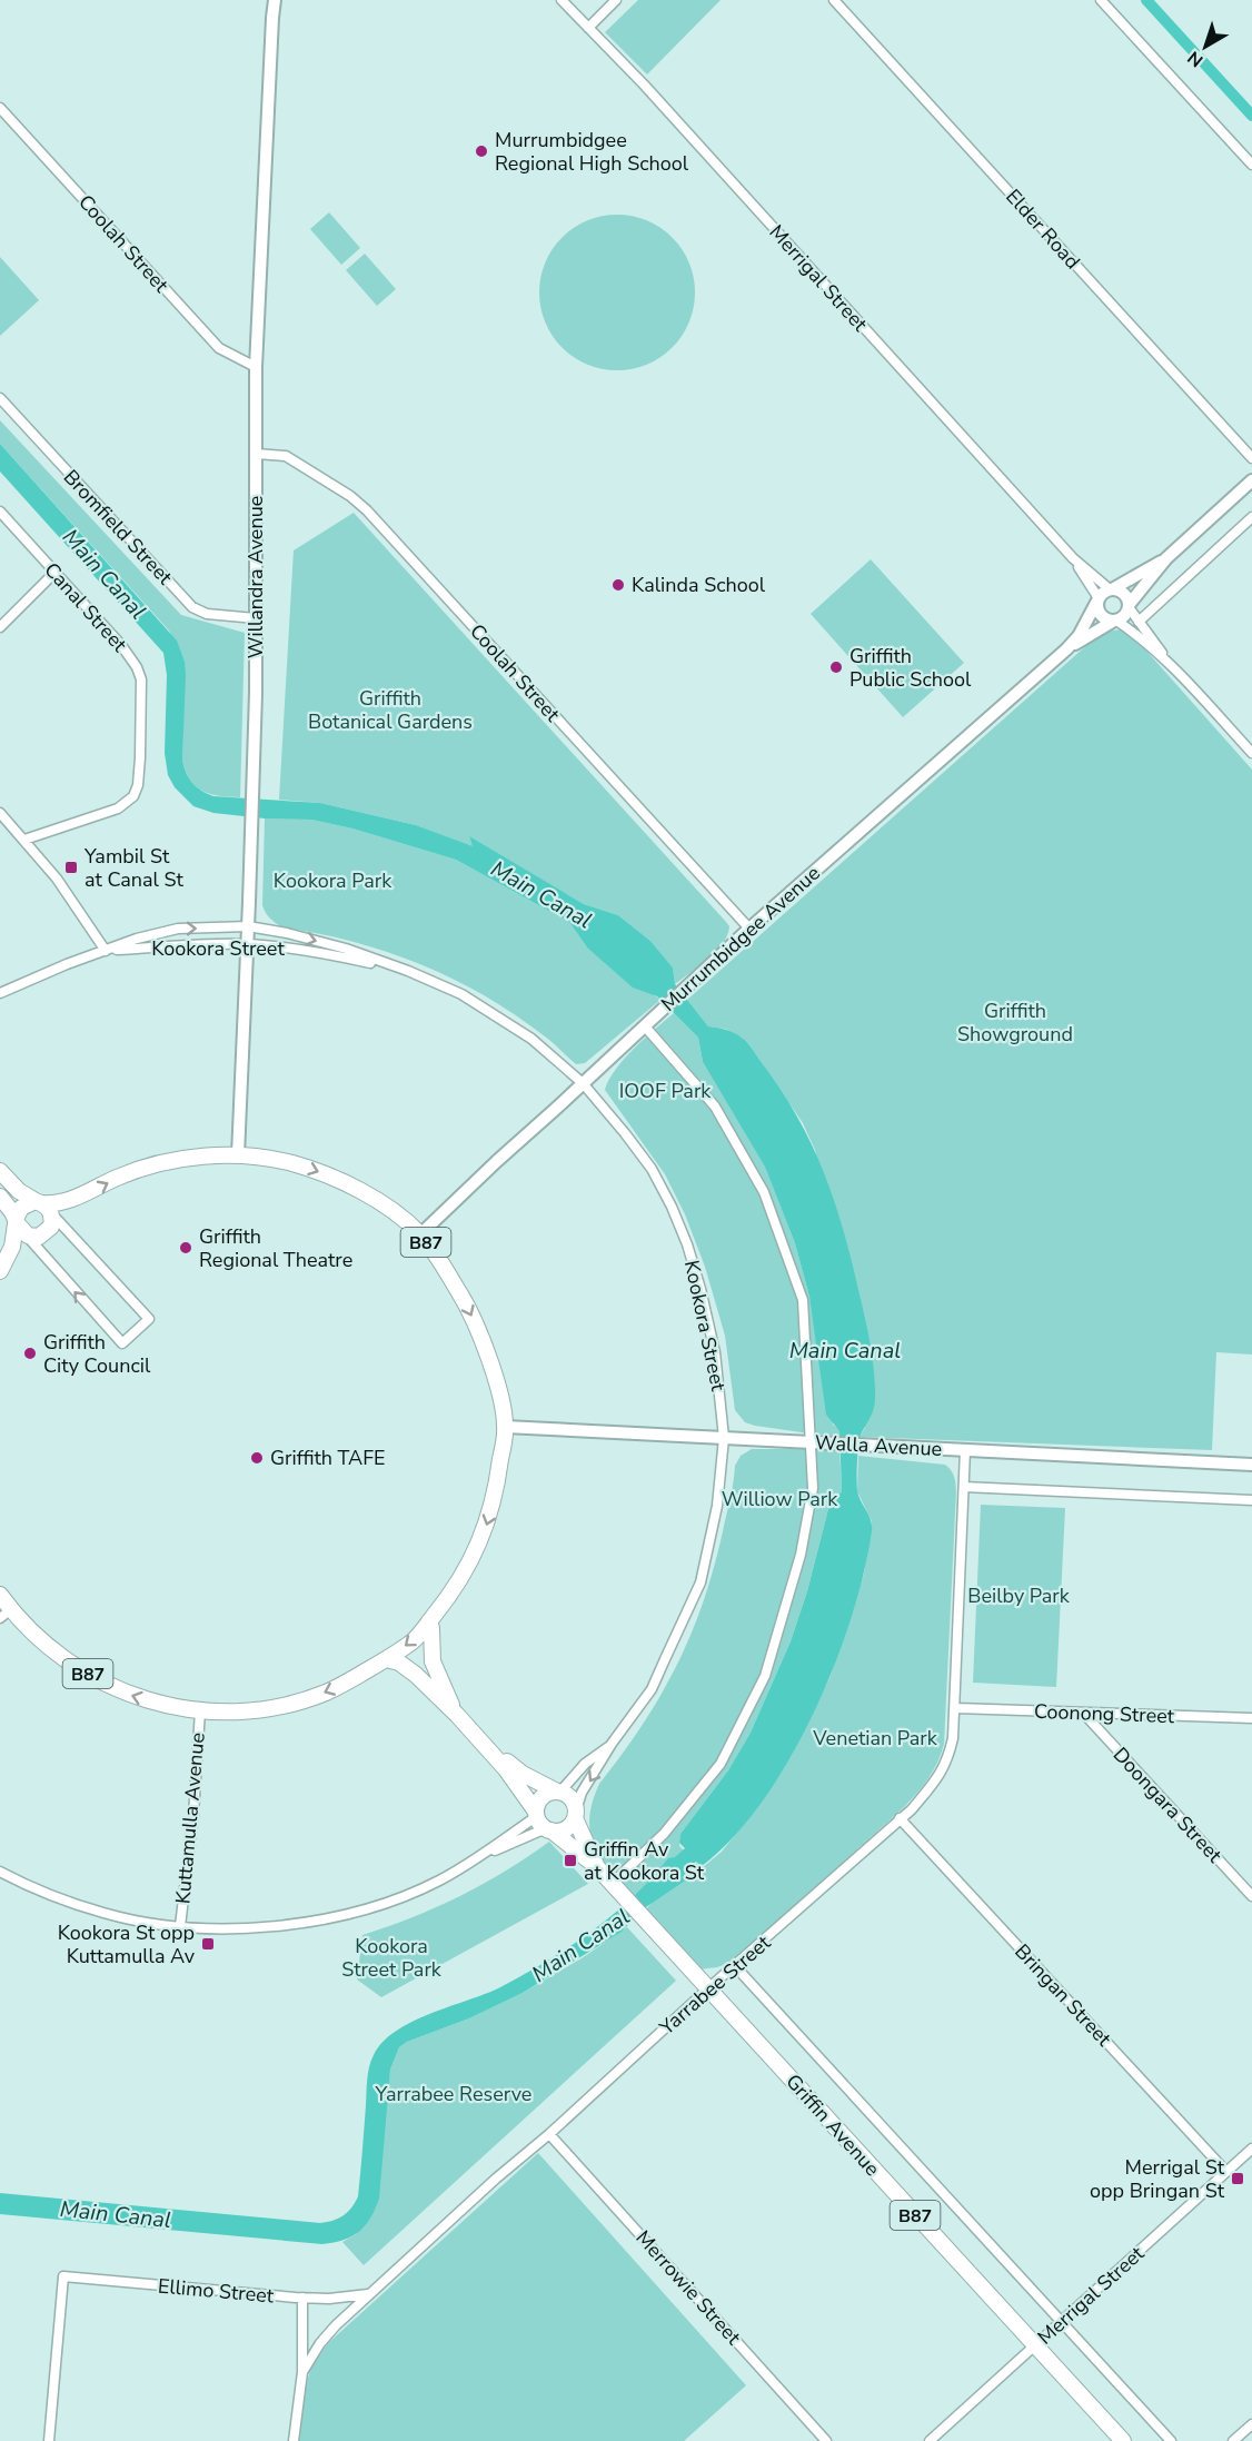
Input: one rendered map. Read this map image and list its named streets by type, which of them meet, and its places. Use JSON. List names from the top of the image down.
{
  "streets": {
    "main road": ["B87", "Griffin Avenue"],
    "street": [
      "Elder Road",
      "Coolah Street",
      "Merrigal Street",
      "Bromfield Street",
      "Willandra Avenue",
      "Canal Street",
      "Murrumbidgee Avenue",
      "Kookora Street",
      "Walla Avenue",
      "Coonong Street",
      "Doongara Street",
      "Kuttamulla Avenue",
      "Yarrabee Street",
      "Bringan Street",
      "Merrowie Street",
      "Ellimo Street"
    ]
  },
  "crossings": [
    ["Coolah Street", "Willandra Avenue"],
    ["Coolah Street", "Murrumbidgee Avenue"],
    ["Merrigal Street", "Murrumbidgee Avenue"],
    ["Merrigal Street", "Bringan Street"],
    ["Merrigal Street", "Griffin Avenue"],
    ["Bromfield Street", "Willandra Avenue"],
    ["Willandra Avenue", "Kookora Street"],
    ["Willandra Avenue", "B87"],
    ["Murrumbidgee Avenue", "Kookora Street"],
    ["Murrumbidgee Avenue", "B87"],
    ["Kookora Street", "B87"],
    ["Kookora Street", "Walla Avenue"],
    ["Kookora Street", "Griffin Avenue"],
    ["B87", "Walla Avenue"],
    ["B87", "Kuttamulla Avenue"],
    ["B87", "Griffin Avenue"],
    ["Walla Avenue", "Yarrabee Street"],
    ["Coonong Street", "Doongara Street"],
    ["Coonong Street", "Yarrabee Street"],
    ["Yarrabee Street", "Bringan Street"],
    ["Yarrabee Street", "Griffin Avenue"],
    ["Yarrabee Street", "Merrowie Street"],
    ["Yarrabee Street", "Ellimo Street"]
  ],
  "water": ["Main Canal"],
  "parks": [
    "Griffith Botanical Gardens",
    "Kookora Park",
    "Griffith Showground",
    "IOOF Park",
    "Williow Park",
    "Beilby Park",
    "Venetian Park",
    "Kookora Street Park",
    "Yarrabee Reserve"
  ],
  "places": {
    "other": [
      "Murrumbidgee Regional High School",
      "Kalinda School",
      "Griffith Public School",
      "Griffith Regional Theatre",
      "Griffith City Council",
      "Griffith TAFE"
    ],
    "transit": [
      "Yambil St at Canal St",
      "Griffin Av at Kookora St",
      "Kookora St opp Kuttamulla Av",
      "Merrigal St opp Bringan St"
    ]
  },
  "north": "bottom left"
}
